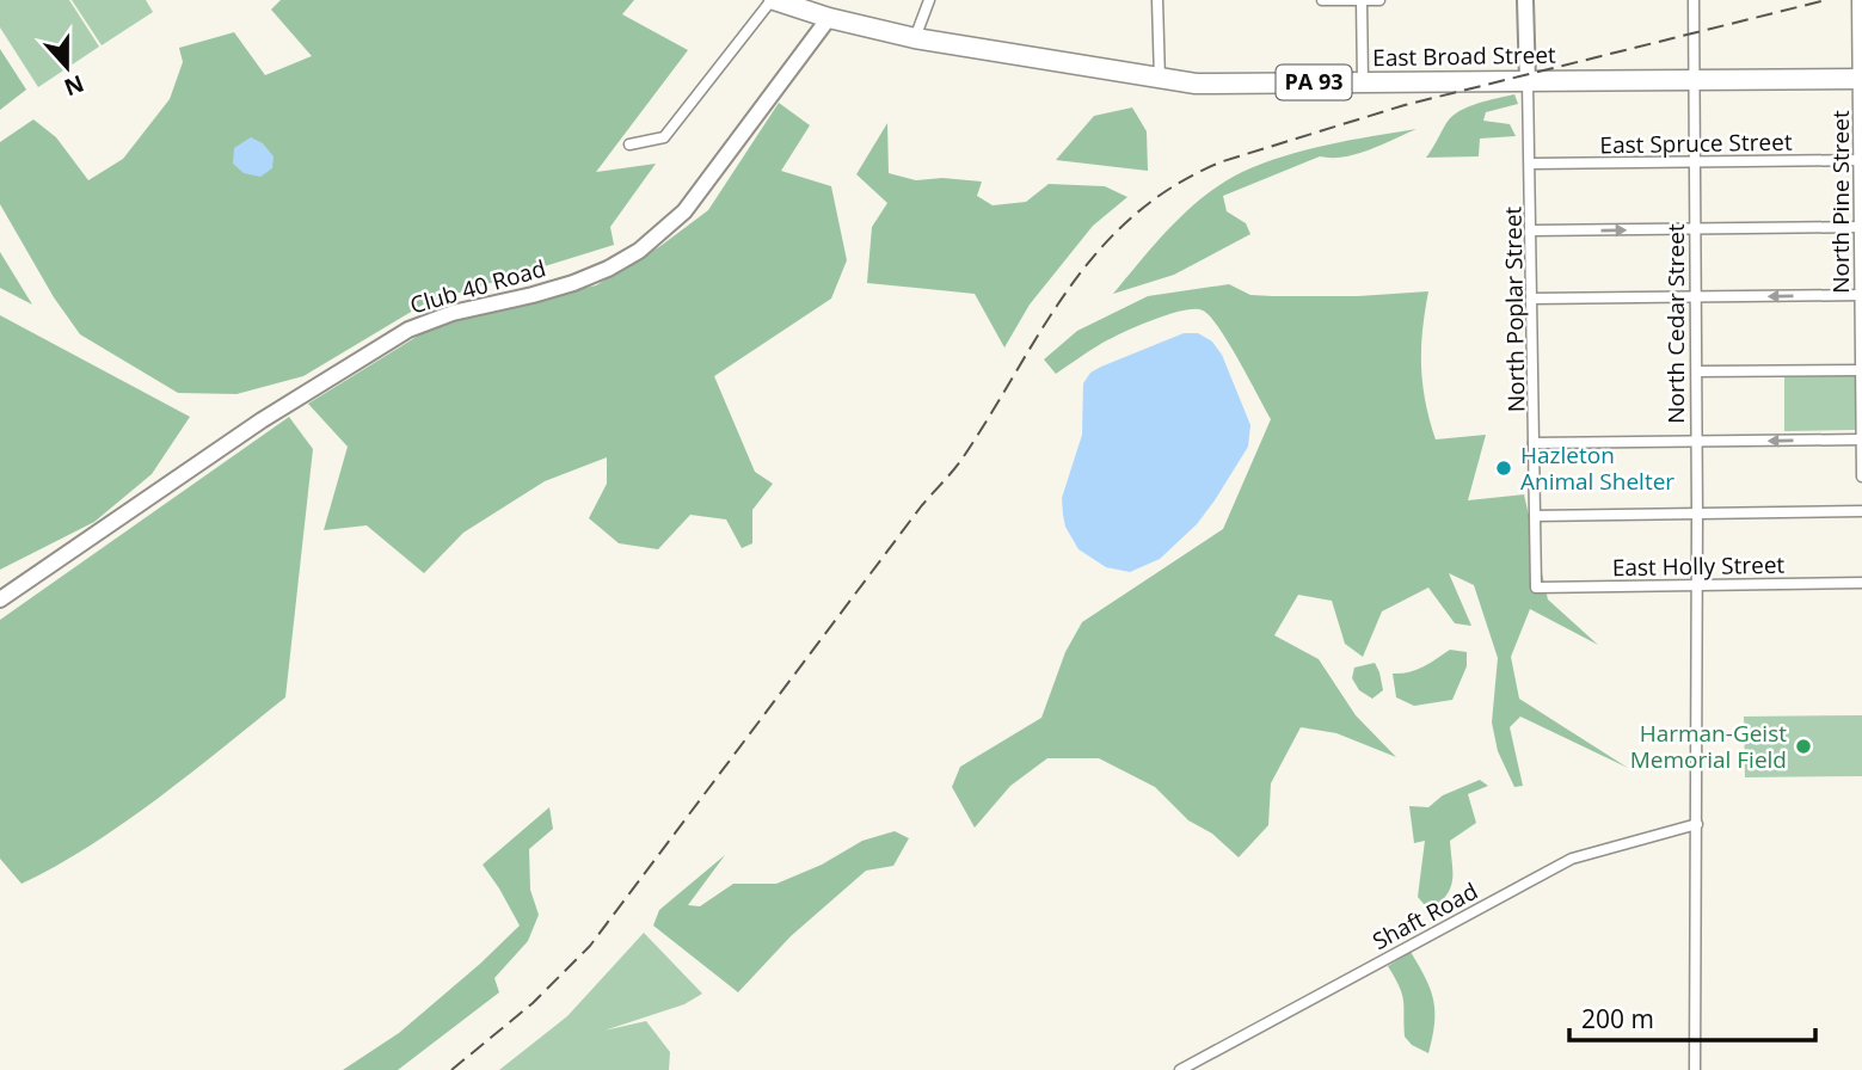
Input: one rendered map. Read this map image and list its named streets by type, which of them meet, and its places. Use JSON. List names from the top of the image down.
{
  "streets": {
    "highway": ["East Broad Street", "PA 93"],
    "street": [
      "East Spruce Street",
      "North Pine Street",
      "Club 40 Road",
      "North Poplar Street",
      "North Cedar Street",
      "East Holly Street",
      "Shaft Road"
    ]
  },
  "crossings": [
    ["East Broad Street", "North Pine Street"],
    ["East Broad Street", "Club 40 Road"],
    ["East Broad Street", "North Poplar Street"],
    ["East Broad Street", "North Cedar Street"],
    ["East Spruce Street", "North Pine Street"],
    ["East Spruce Street", "North Poplar Street"],
    ["East Spruce Street", "North Cedar Street"],
    ["North Poplar Street", "East Holly Street"],
    ["North Cedar Street", "East Holly Street"],
    ["North Cedar Street", "Shaft Road"]
  ],
  "places": ["Hazleton Animal Shelter", "Harman-Geist Memorial Field"],
  "scale_bar": "200 m",
  "north": "bottom"
}
